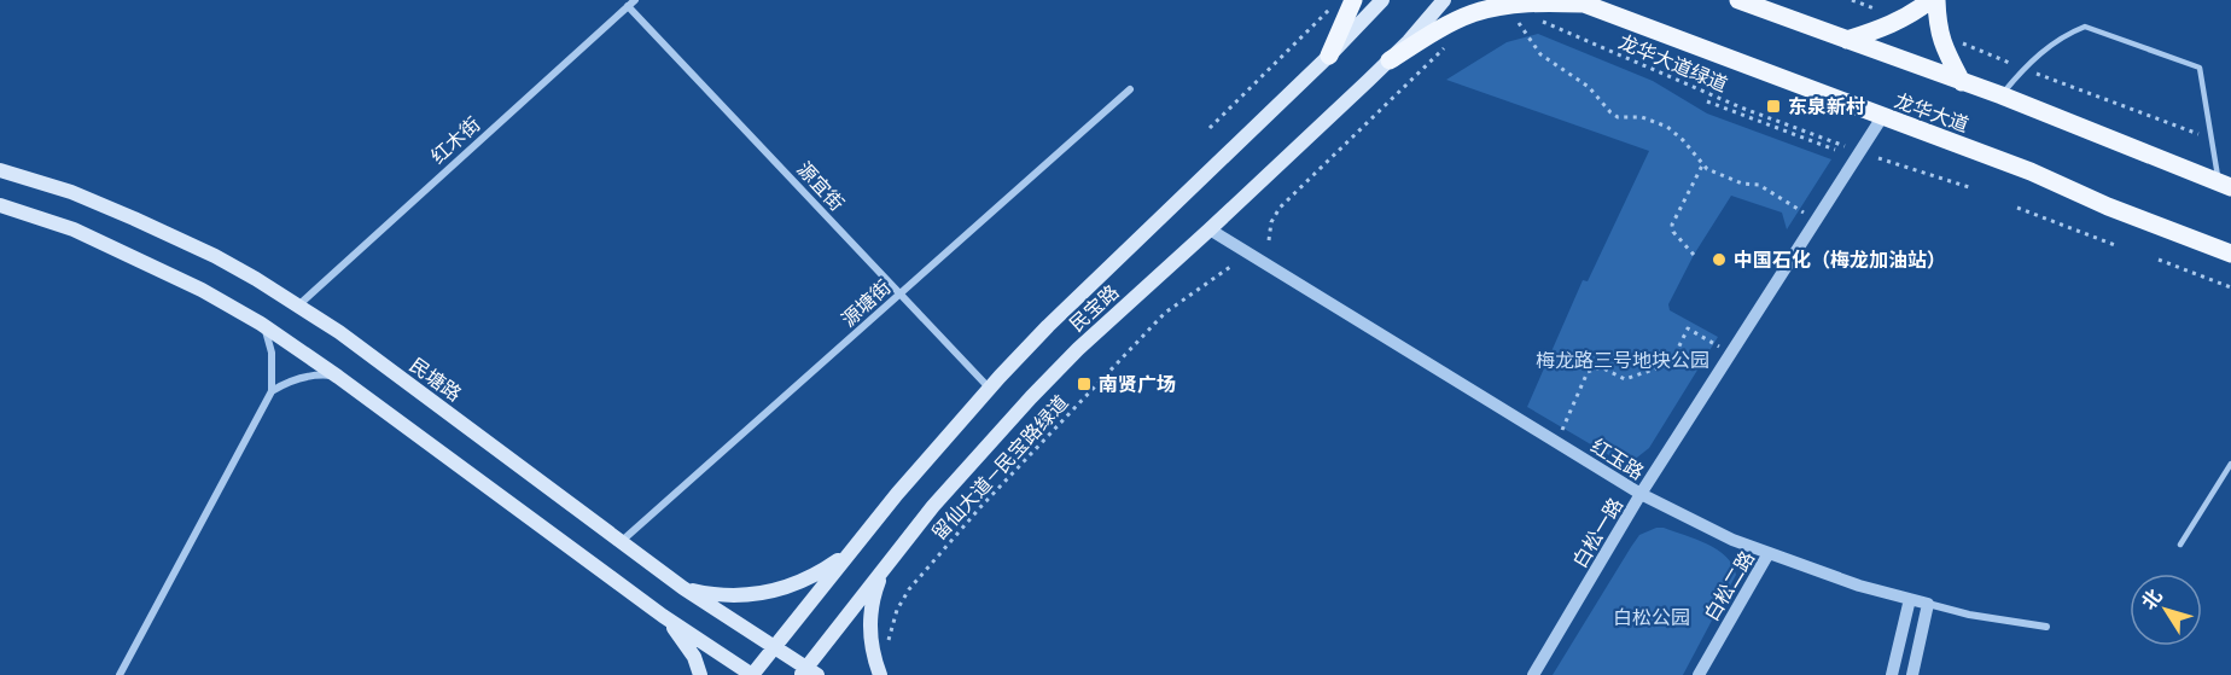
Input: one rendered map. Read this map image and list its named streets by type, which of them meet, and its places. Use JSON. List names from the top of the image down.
{
  "streets": {
    "main road": ["龙华大道", "民宝路", "民塘路"],
    "street": [
      "红木街",
      "源宜街",
      "源塘街",
      "红玉路",
      "白松一路",
      "白松二路"
    ],
    "path": ["龙华大道绿道", "留仙大道—民宝路绿道"]
  },
  "crossings": [
    ["龙华大道", "白松一路"],
    ["红木街", "源宜街"],
    ["红木街", "民塘路"],
    ["源宜街", "源塘街"],
    ["源宜街", "民宝路"],
    ["源塘街", "民塘路"],
    ["民宝路", "民塘路"],
    ["民宝路", "红玉路"],
    ["红玉路", "白松一路"],
    ["红玉路", "白松二路"]
  ],
  "parks": ["梅龙路三号地块公园", "白松公园"],
  "places": {
    "transit": ["东泉新村", "南贤广场"],
    "other": ["中国石化（梅龙加油站）"]
  },
  "north": "top left"
}
